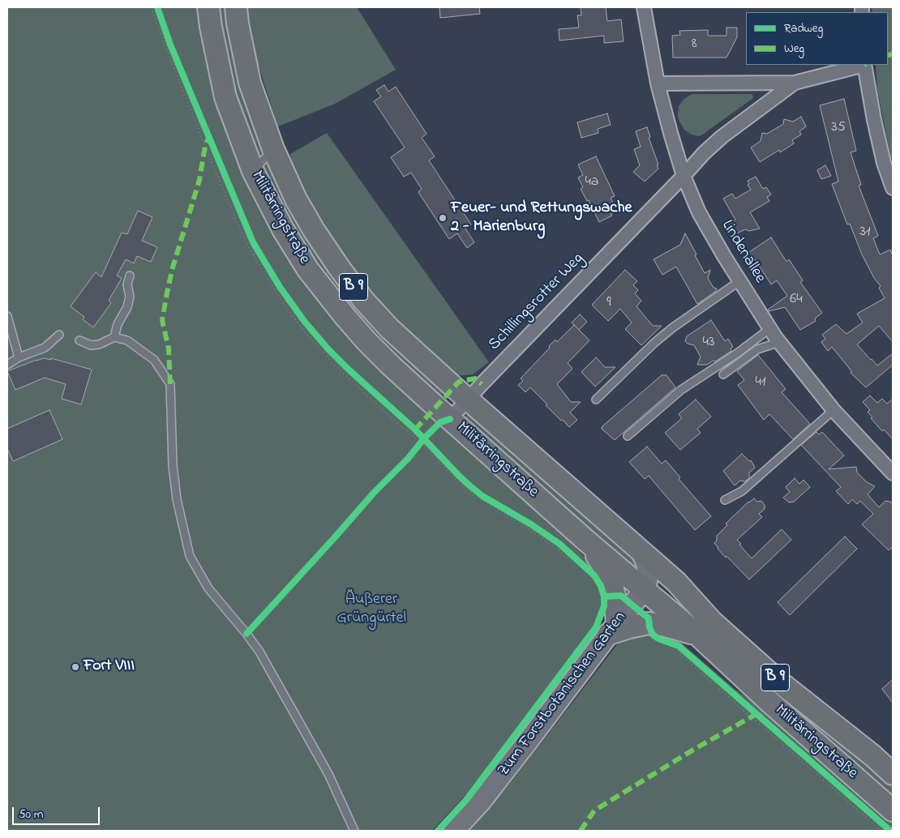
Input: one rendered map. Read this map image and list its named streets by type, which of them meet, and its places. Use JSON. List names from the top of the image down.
{
  "streets": {
    "main road": ["Militärringstraße", "B 9", "Zum Forstbotanischen Garten"],
    "street": ["Lindenallee", "Schillingsrotter Weg"]
  },
  "crossings": [
    ["Militärringstraße", "B 9"],
    ["Militärringstraße", "Schillingsrotter Weg"],
    ["Militärringstraße", "Zum Forstbotanischen Garten"],
    ["Lindenallee", "Schillingsrotter Weg"],
    ["B 9", "Zum Forstbotanischen Garten"]
  ],
  "parks": ["Äußerer Grüngürtel"],
  "places": ["Feuer- und Rettungswache 2 - Marienburg", "Fort VIII"],
  "house_numbers": [
    "8",
    "35",
    "4a",
    "31",
    "64",
    "9",
    "43",
    "41"
  ],
  "legend": ["Radweg", "Weg"],
  "scale_bar": "50 m"
}
